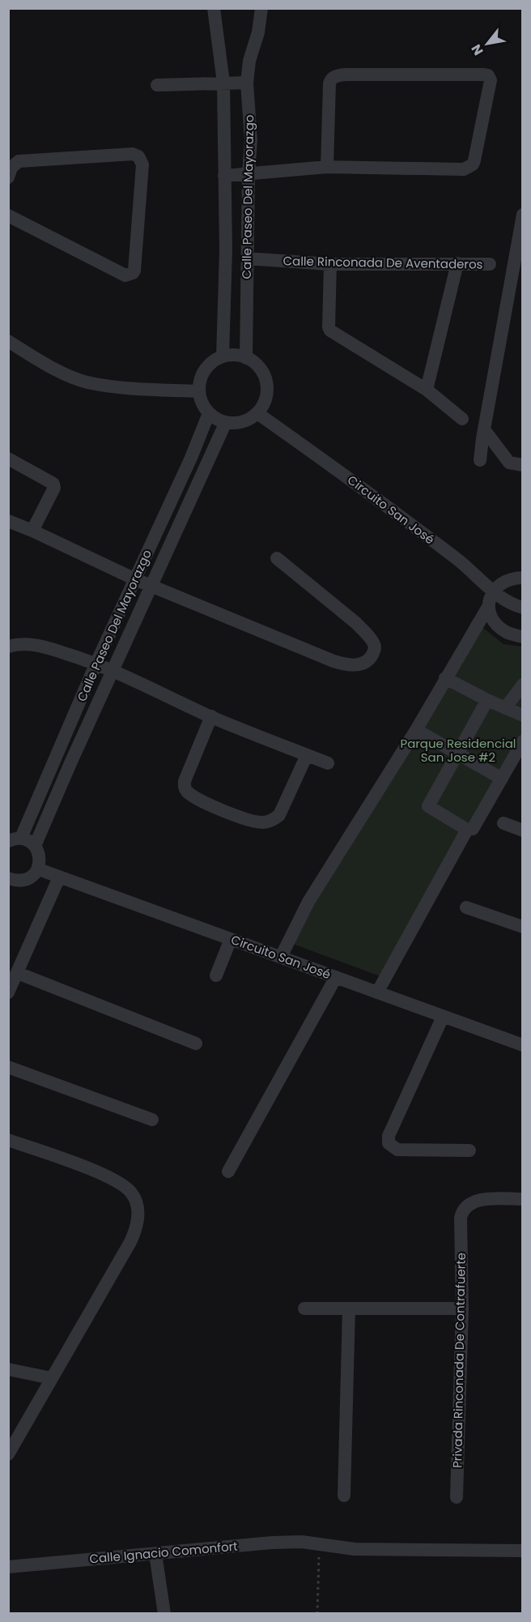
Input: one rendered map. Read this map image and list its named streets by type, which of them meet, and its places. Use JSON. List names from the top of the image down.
{
  "streets": {
    "street": [
      "Calle Paseo Del Mayorazgo",
      "Calle Rinconada De Aventaderos",
      "Circuito San José",
      "Privada Rinconada De Contrafuerte",
      "Calle Ignacio Comonfort"
    ]
  },
  "crossings": [
    ["Calle Paseo Del Mayorazgo", "Calle Rinconada De Aventaderos"],
    ["Calle Paseo Del Mayorazgo", "Circuito San José"]
  ],
  "parks": ["Parque Residencial San Jose #2"],
  "north": "bottom left"
}
